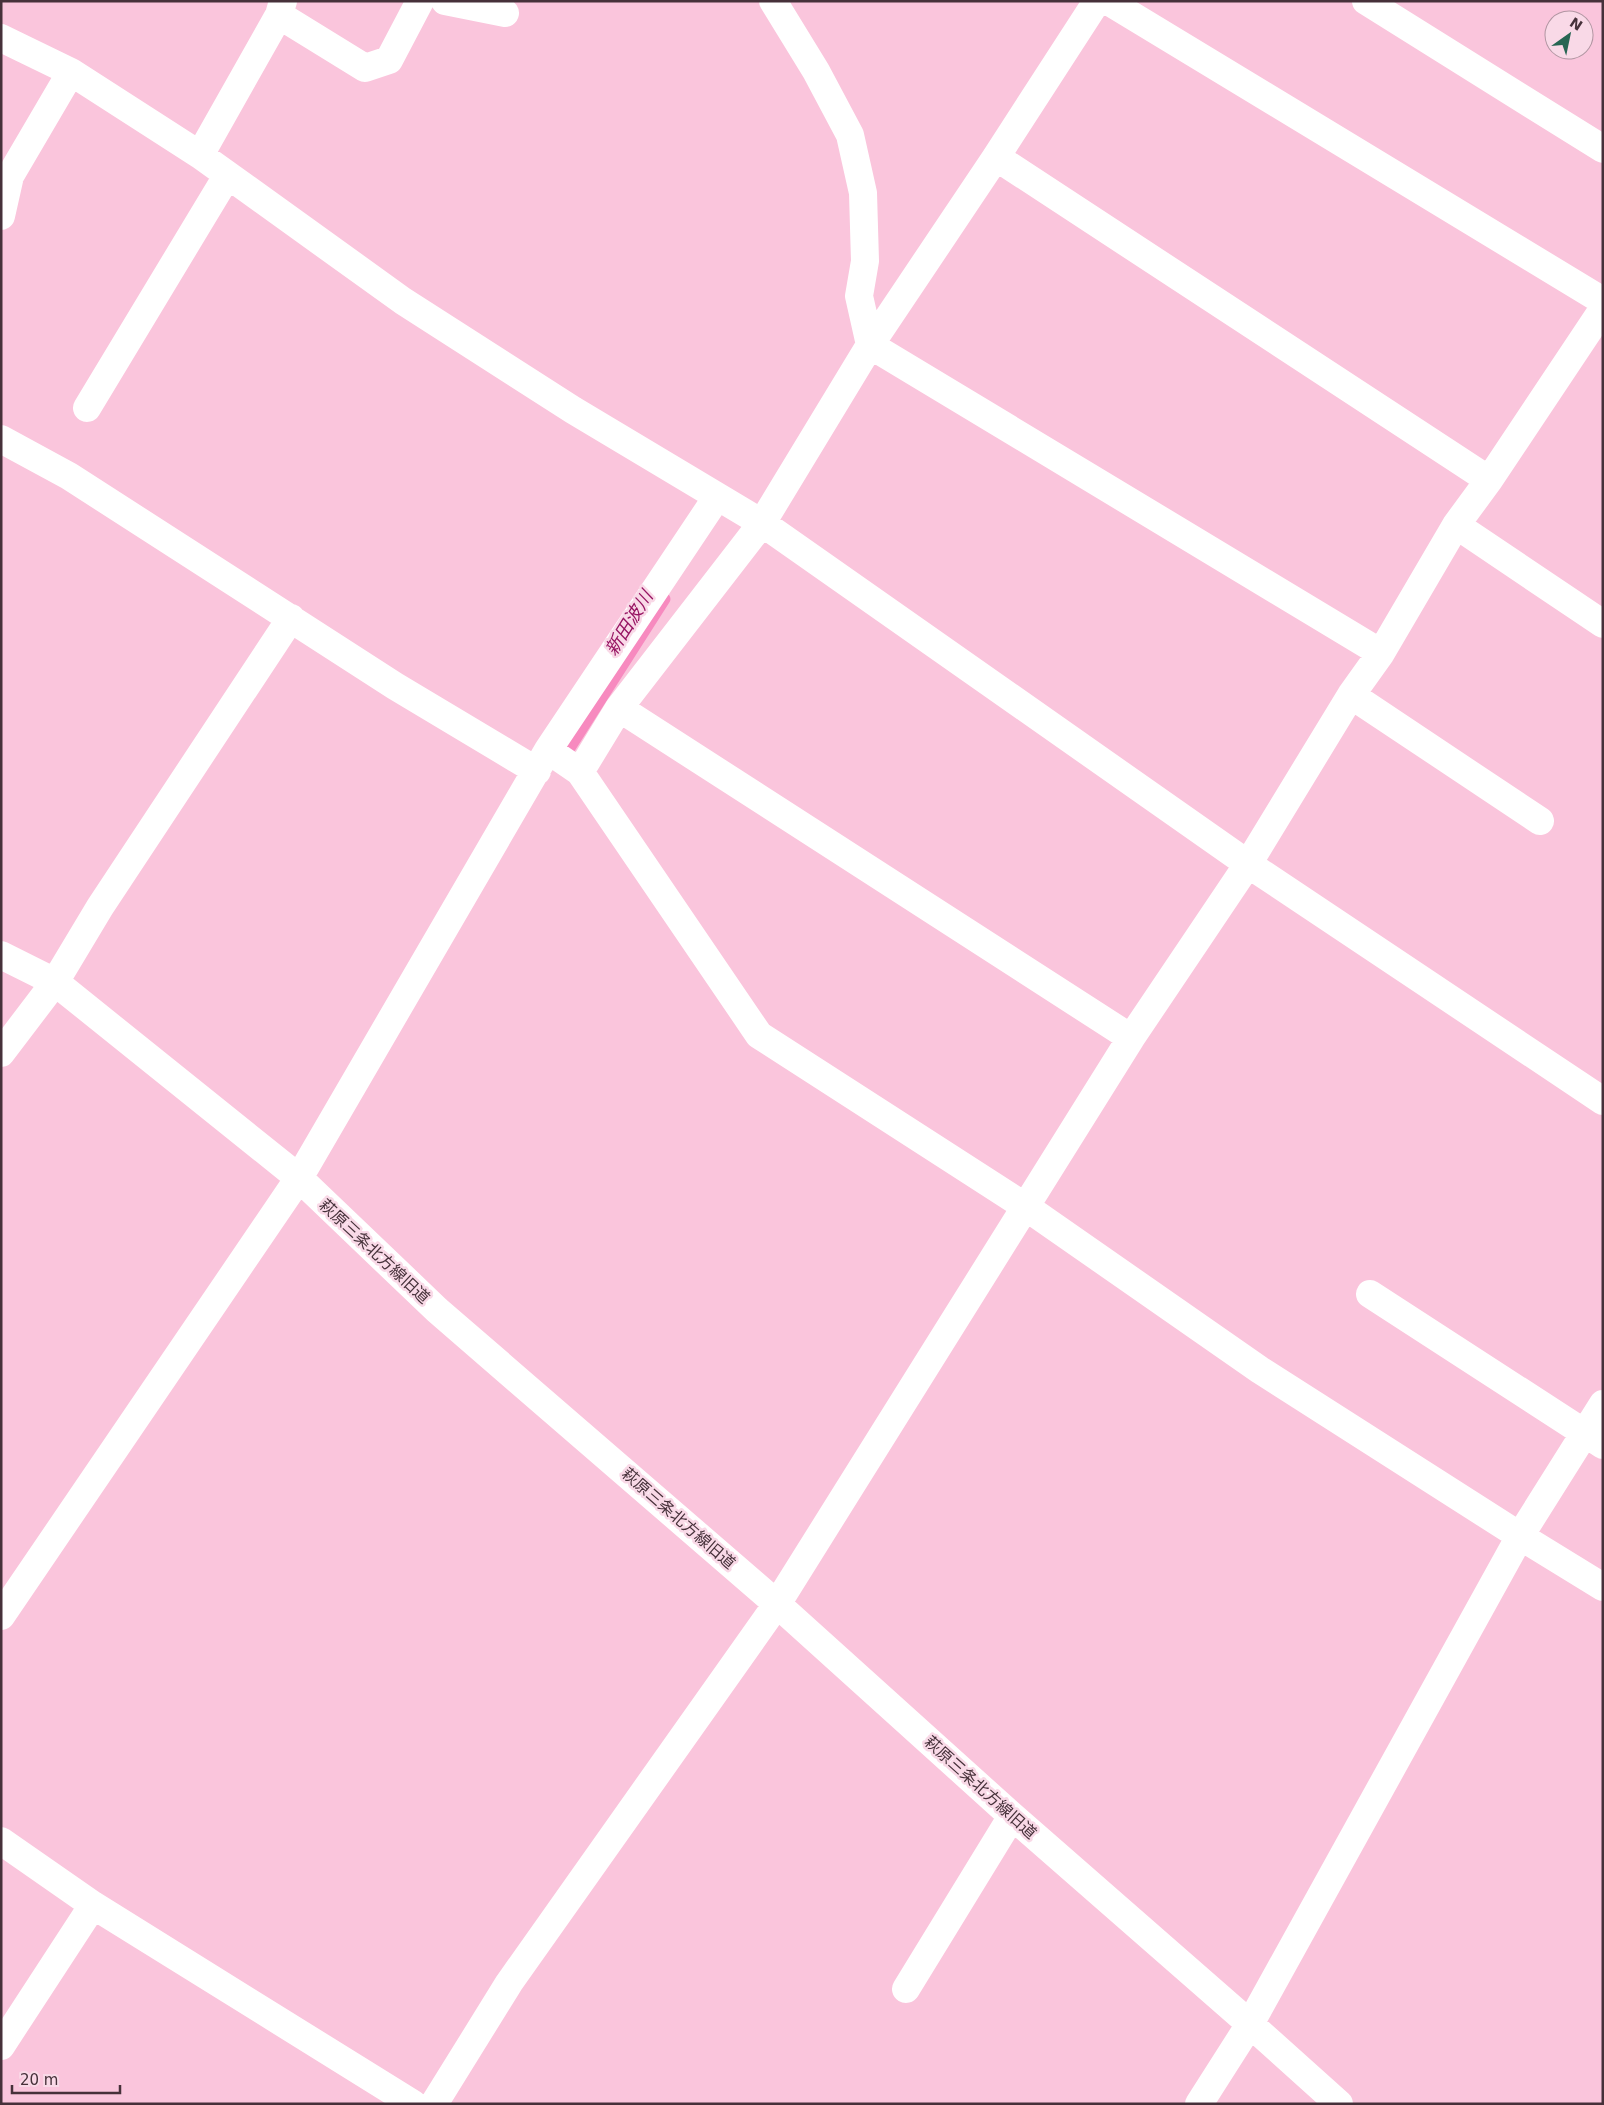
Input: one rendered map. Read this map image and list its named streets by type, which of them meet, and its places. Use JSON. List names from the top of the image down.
{
  "streets": {
    "street": ["萩原三条北方線旧道"]
  },
  "water": ["新田波川"],
  "scale_bar": "20 m",
  "north": "top right"
}
